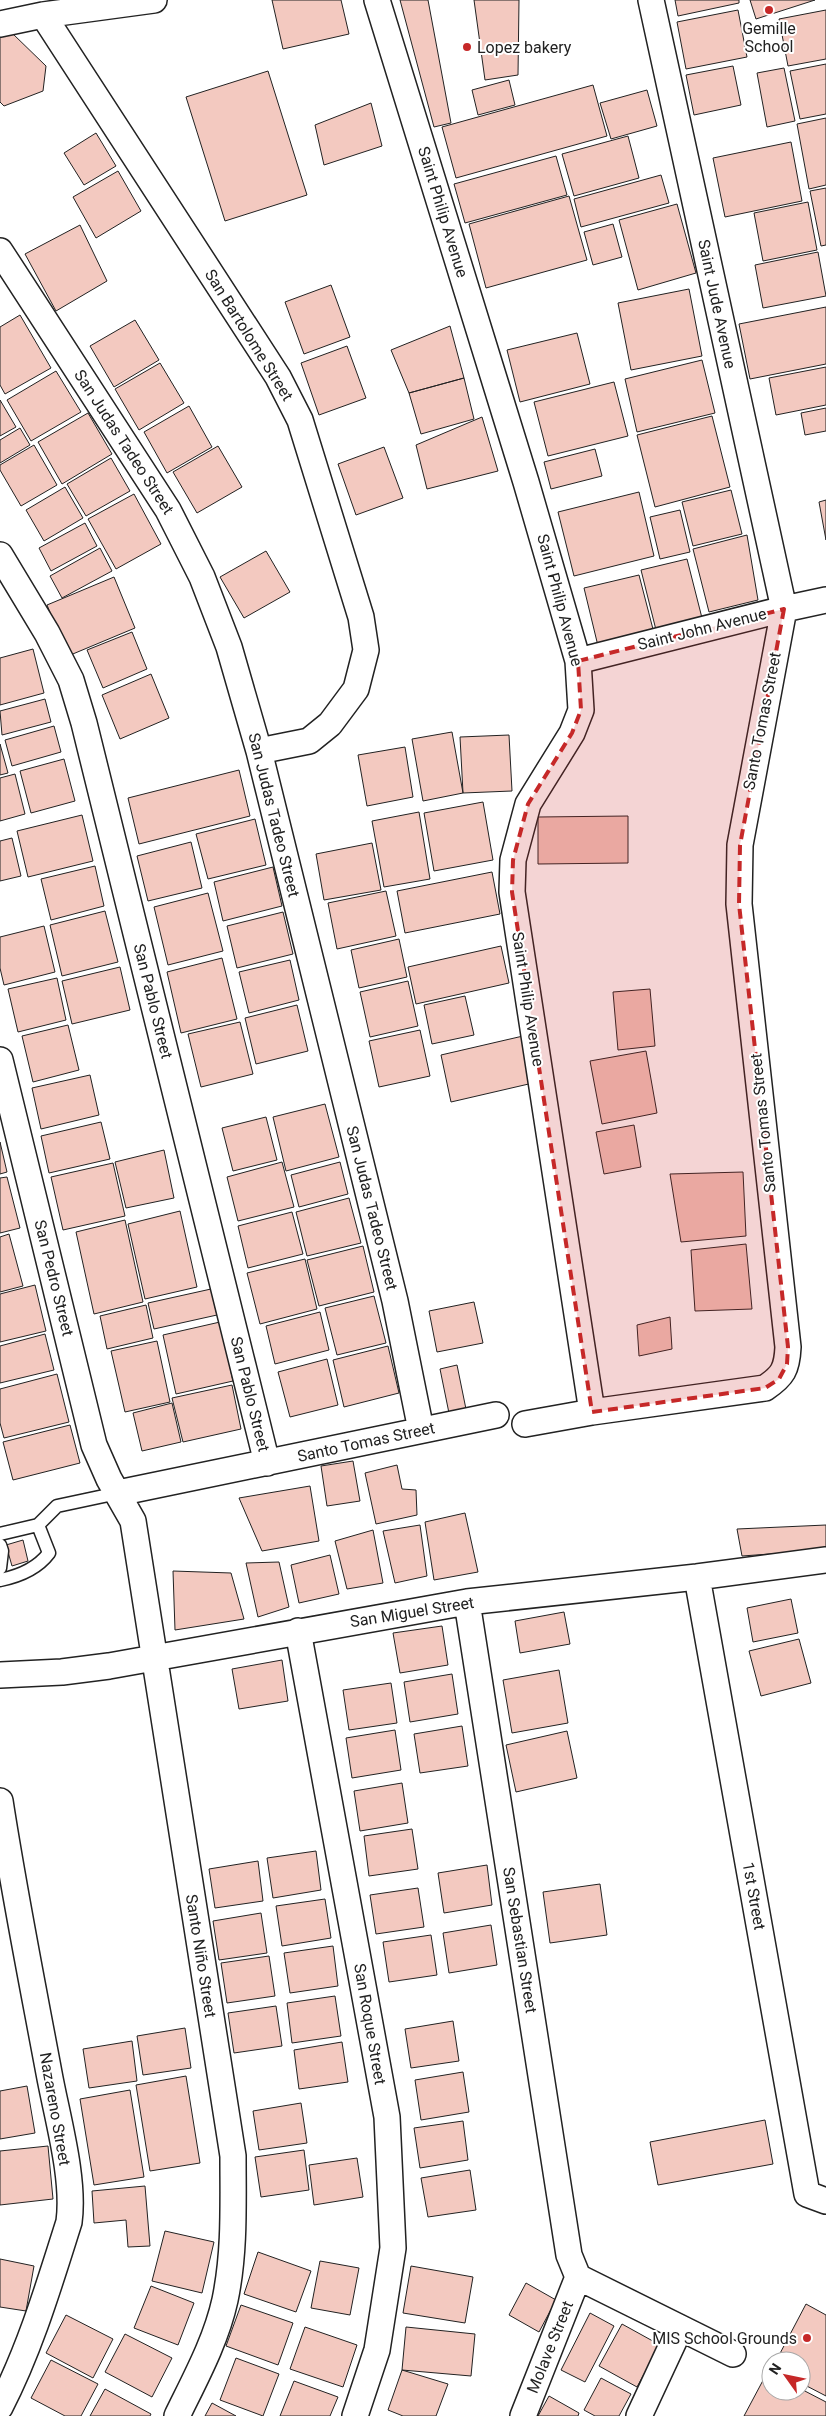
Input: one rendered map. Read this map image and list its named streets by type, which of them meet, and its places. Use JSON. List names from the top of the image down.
{
  "streets": {
    "street": [
      "Saint Philip Avenue",
      "Saint Jude Avenue",
      "San Bartolome Street",
      "San Judas Tadeo Street",
      "Saint John Avenue",
      "Santo Tomas Street",
      "San Pablo Street",
      "San Pedro Street",
      "San Miguel Street",
      "1st Street",
      "San Sebastian Street",
      "Santo Niño Street",
      "San Roque Street",
      "Nazareno Street",
      "Molave Street"
    ]
  },
  "crossings": [
    ["Saint Philip Avenue", "Saint John Avenue"],
    ["Saint Philip Avenue", "Santo Tomas Street"],
    ["Saint Jude Avenue", "Saint John Avenue"],
    ["Saint Jude Avenue", "Santo Tomas Street"],
    ["San Bartolome Street", "San Judas Tadeo Street"],
    ["San Judas Tadeo Street", "Santo Tomas Street"],
    ["Saint John Avenue", "Santo Tomas Street"],
    ["Santo Tomas Street", "San Pablo Street"],
    ["Santo Tomas Street", "San Pedro Street"],
    ["Santo Tomas Street", "Santo Niño Street"],
    ["San Pedro Street", "Santo Niño Street"],
    ["San Miguel Street", "1st Street"],
    ["San Miguel Street", "San Sebastian Street"],
    ["San Miguel Street", "Santo Niño Street"],
    ["San Miguel Street", "San Roque Street"],
    ["San Sebastian Street", "Molave Street"]
  ],
  "places": ["Gemille School", "Lopez bakery", "MIS School Grounds"],
  "north": "top left"
}
